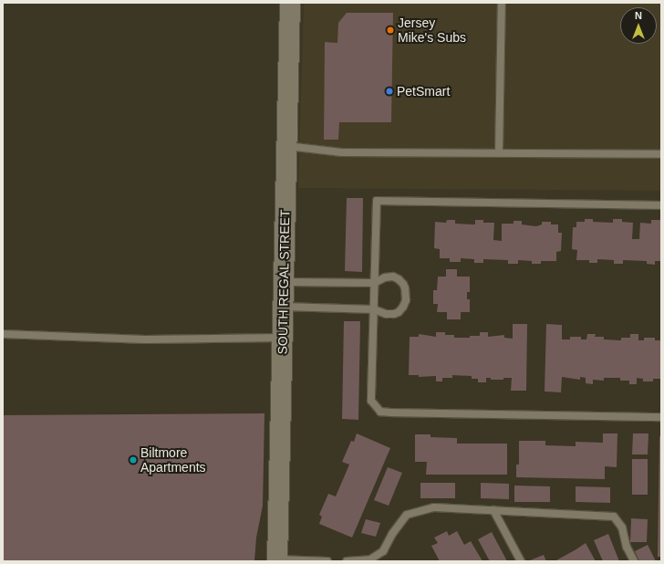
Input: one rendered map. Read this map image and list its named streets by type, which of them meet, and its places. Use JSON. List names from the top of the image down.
{
  "streets": {
    "main road": ["SOUTH REGAL STREET"]
  },
  "places": ["Jersey Mike's Subs", "PetSmart", "Biltmore Apartments"],
  "north": "top"
}
